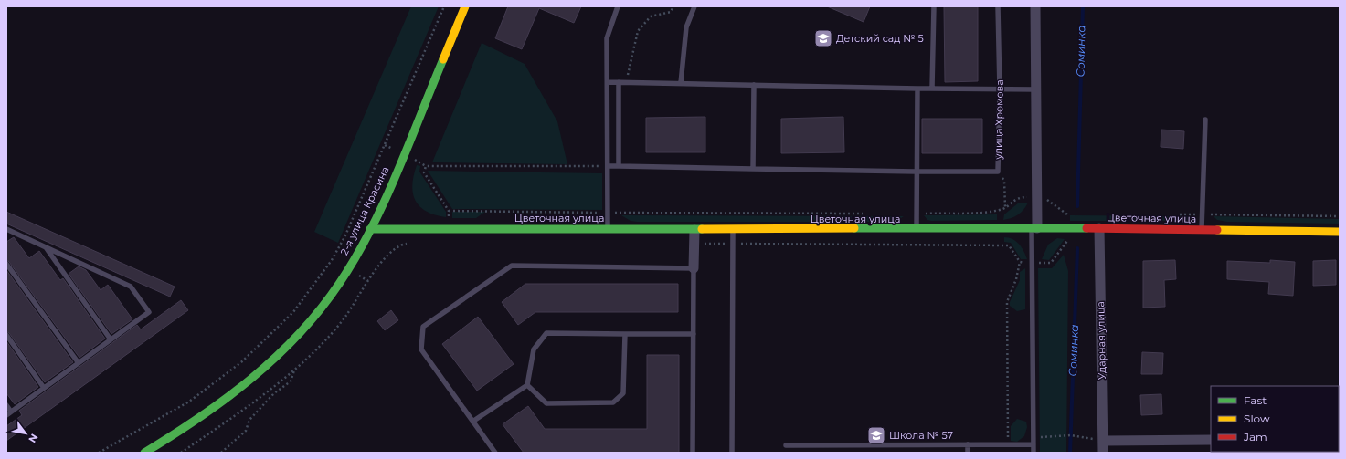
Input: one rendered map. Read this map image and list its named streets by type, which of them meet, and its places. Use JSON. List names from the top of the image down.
{
  "streets": {
    "street": ["2-я улица Красина", "Цветочная улица", "Ударная улица"],
    "lane": ["улица Хромова"]
  },
  "crossings": [
    ["2-я улица Красина", "Цветочная улица"],
    ["Цветочная улица", "Ударная улица"]
  ],
  "water": ["Соминка"],
  "places": {
    "school or university": ["Детский сад № 5", "Школа № 57"]
  },
  "legend": ["Fast", "Slow", "Jam"],
  "north": "bottom right"
}
